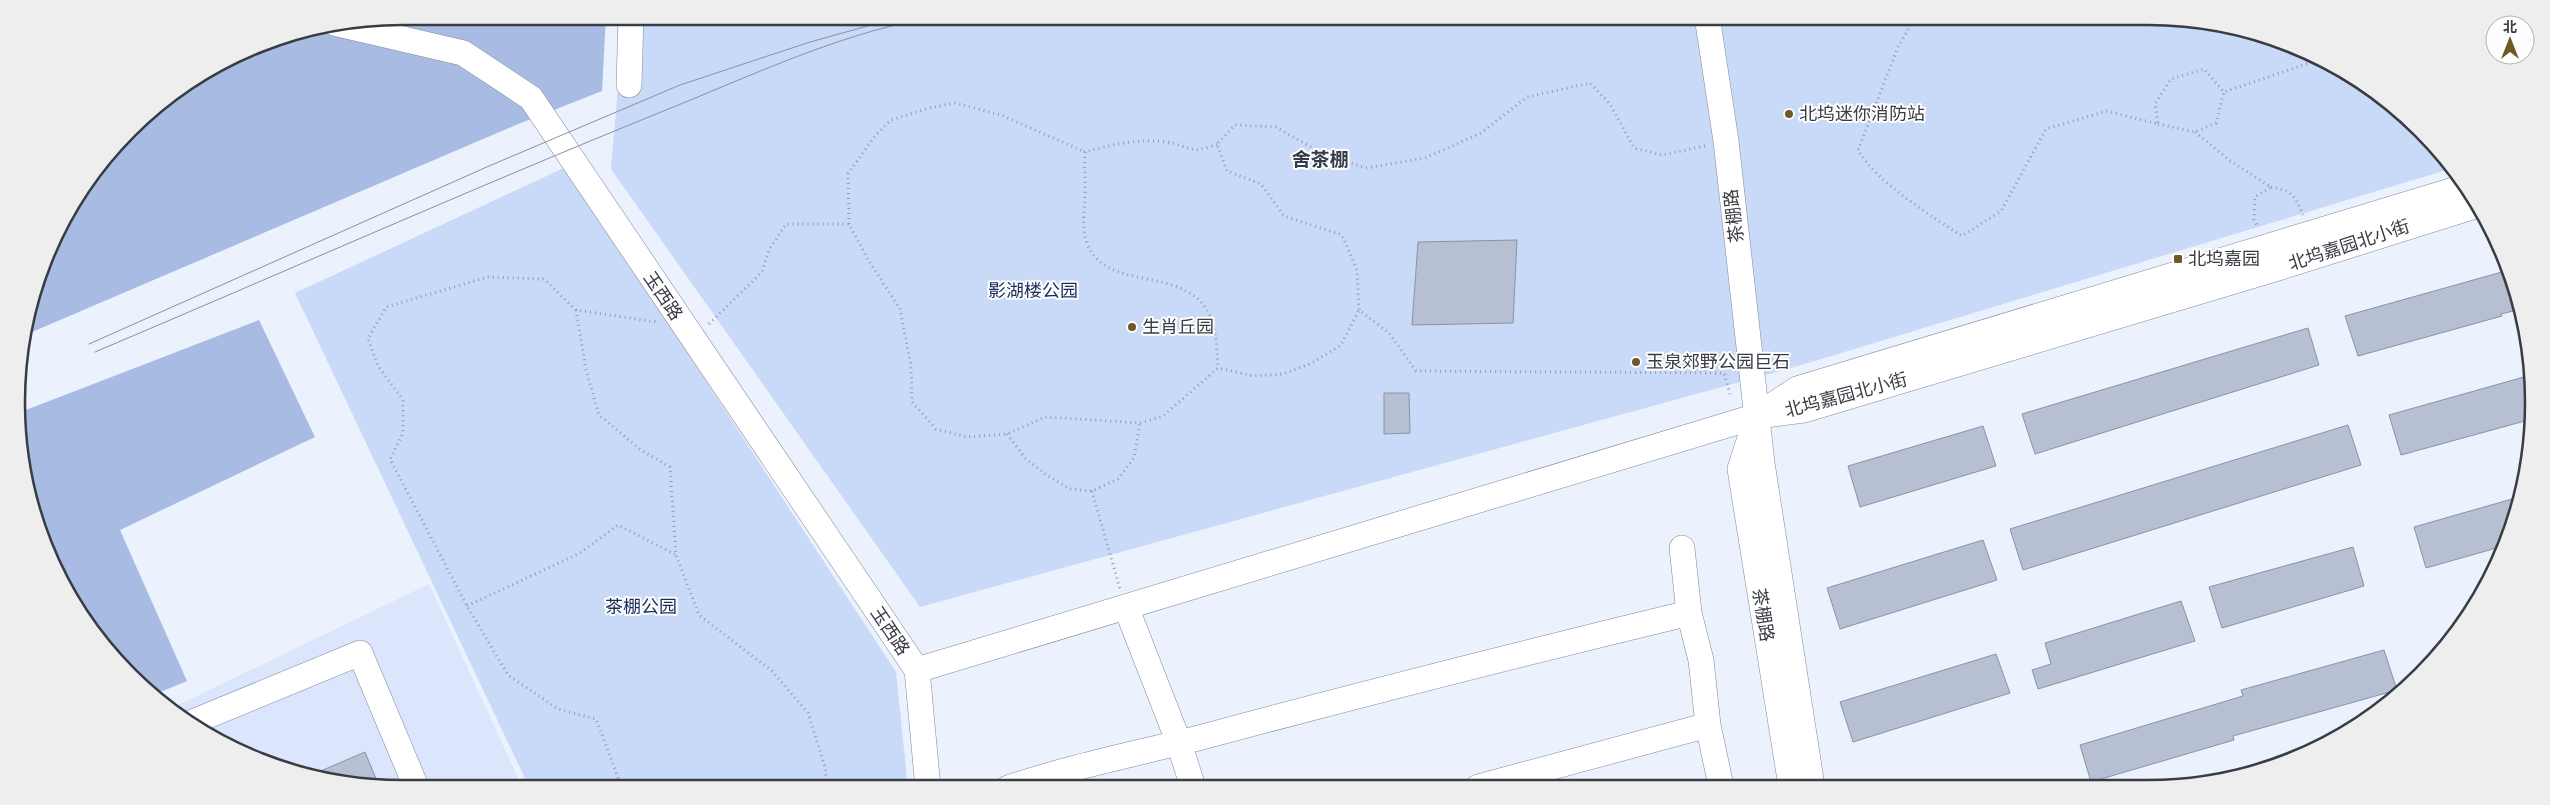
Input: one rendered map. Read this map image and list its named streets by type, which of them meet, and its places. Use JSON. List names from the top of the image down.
{
  "streets": {
    "street": ["茶棚路", "北坞嘉园北小街", "玉西路"]
  },
  "crossings": [
    ["茶棚路", "北坞嘉园北小街"]
  ],
  "districts": ["舍茶棚"],
  "parks": ["影湖楼公园", "茶棚公园"],
  "places": {
    "other": ["北坞迷你消防站", "生肖丘园", "玉泉郊野公园巨石"],
    "transit": ["北坞嘉园"]
  },
  "north": "top"
}
